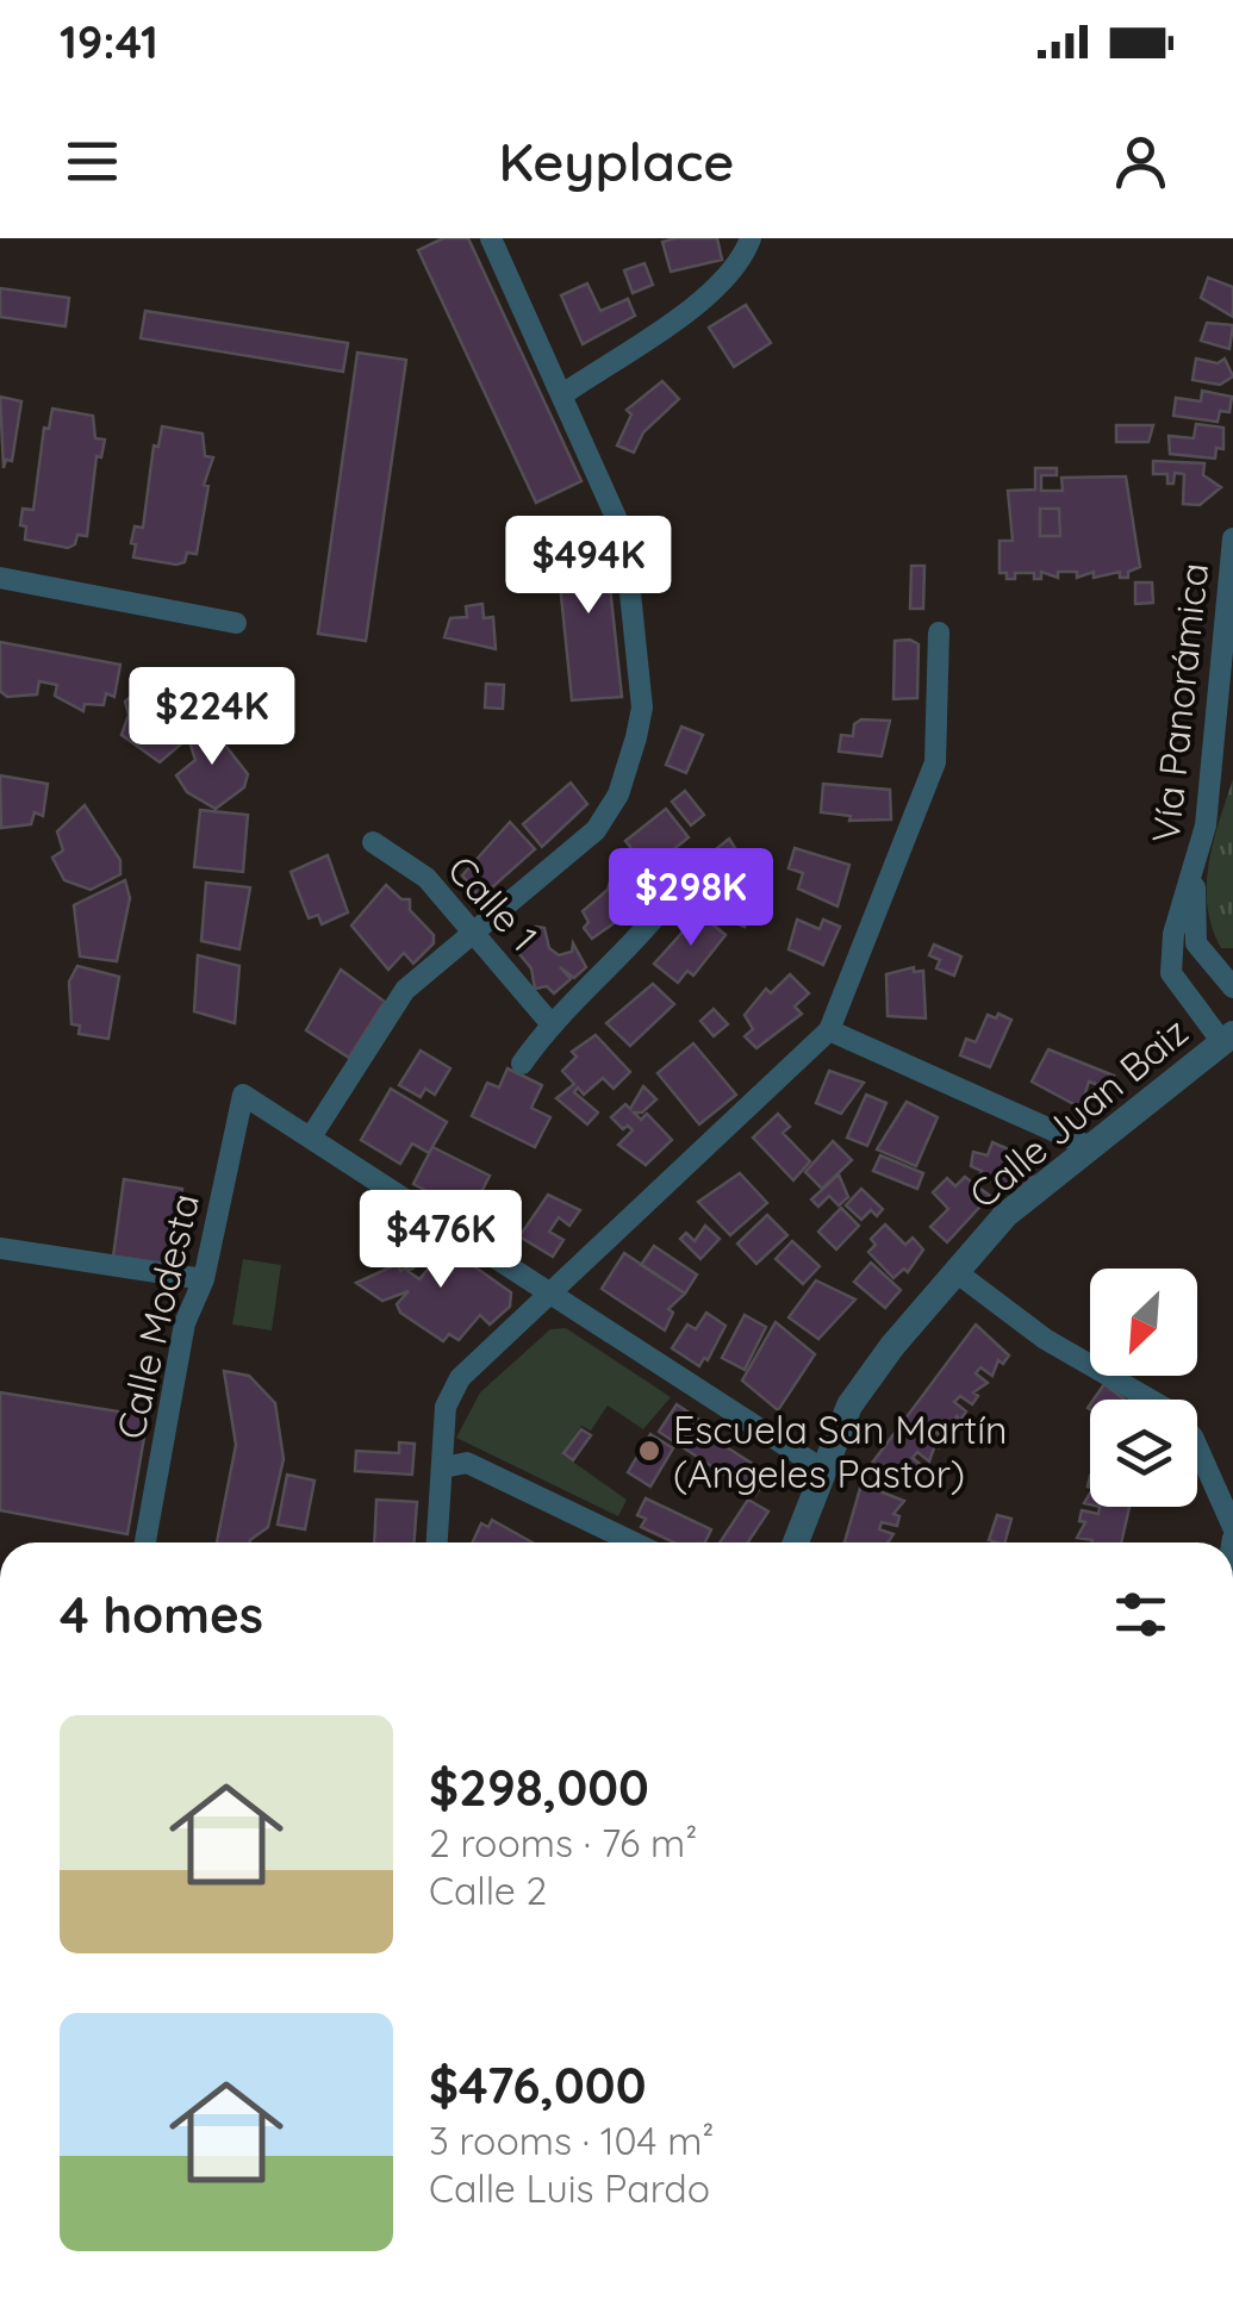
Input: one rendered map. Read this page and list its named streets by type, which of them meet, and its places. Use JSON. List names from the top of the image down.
{
  "streets": {
    "street": [
      "Vía Panorámica",
      "Calle 1",
      "Calle Juan Baiz",
      "Calle Modesta"
    ]
  },
  "places": ["Escuela San Martín (Angeles Pastor)"],
  "north": "bottom left",
  "page": {
    "status": "19:41",
    "header": "Keyplace",
    "price": [
      "$494K",
      "$224K",
      "$298K",
      "$476K"
    ],
    "heading": "4 homes",
    "list": [
      {
        "name": "$298,000",
        "note": "2 rooms · 76 m² · Calle 2"
      },
      {
        "name": "$476,000",
        "note": "3 rooms · 104 m² · Calle Luis Pardo"
      }
    ]
  }
}
